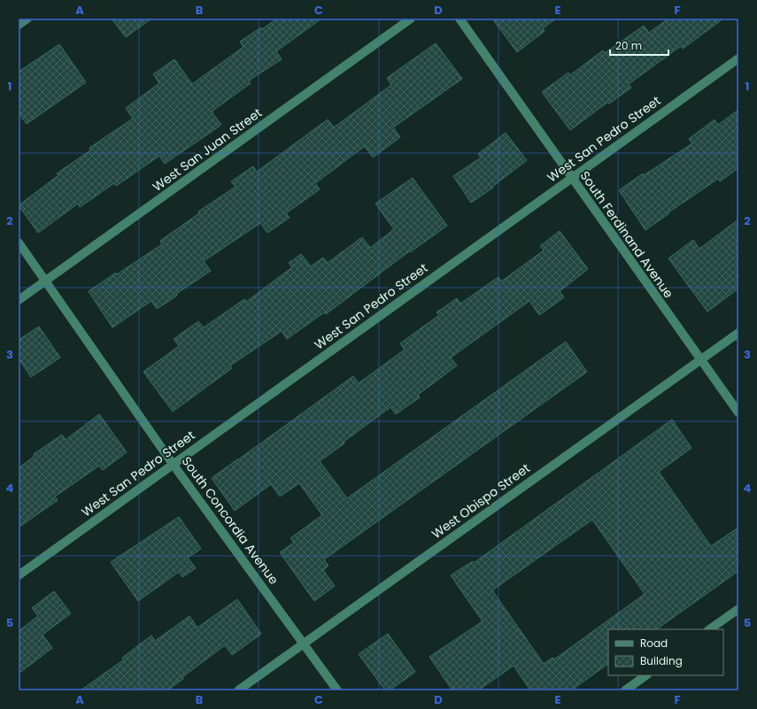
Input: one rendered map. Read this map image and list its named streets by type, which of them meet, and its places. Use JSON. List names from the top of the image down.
{
  "streets": {
    "street": [
      "West San Pedro Street",
      "West San Juan Street",
      "South Ferdinand Avenue",
      "West Obispo Street",
      "South Concordia Avenue"
    ]
  },
  "crossings": [
    ["West San Pedro Street", "South Ferdinand Avenue"],
    ["West San Pedro Street", "South Concordia Avenue"],
    ["West San Juan Street", "South Concordia Avenue"],
    ["South Ferdinand Avenue", "West Obispo Street"],
    ["West Obispo Street", "South Concordia Avenue"]
  ],
  "legend": ["Road", "Building"],
  "scale_bar": "20 m",
  "grid": {
    "columns": [
      "A",
      "B",
      "C",
      "D",
      "E",
      "F"
    ],
    "rows": [
      "1",
      "2",
      "3",
      "4",
      "5"
    ]
  }
}
